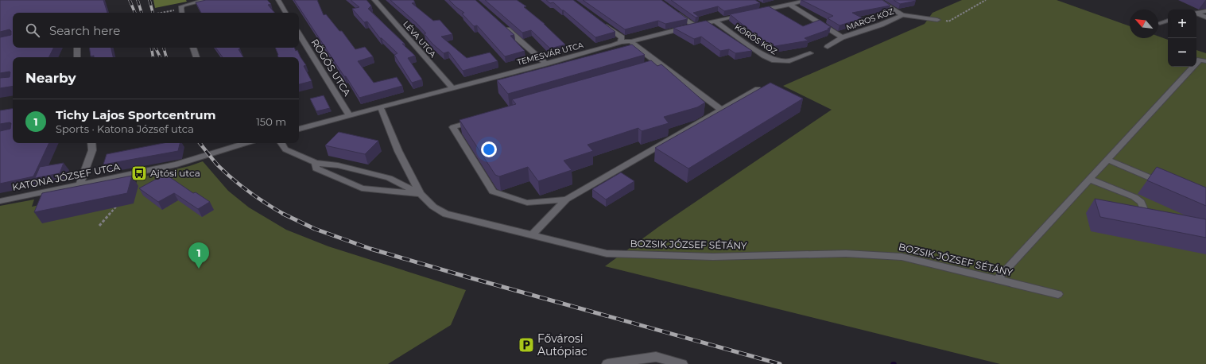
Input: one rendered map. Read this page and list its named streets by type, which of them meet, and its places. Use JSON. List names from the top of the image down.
{
  "streets": {
    "street": [
      "MAROS KÖZ",
      "LÉVA UTCA",
      "KÖRÖS KÖZ",
      "TEMESVÁR UTCA",
      "RÖGÖS UTCA",
      "KATONA JÓZSEF UTCA",
      "BOZSIK JÓZSEF SÉTÁNY"
    ]
  },
  "crossings": [
    ["LÉVA UTCA", "TEMESVÁR UTCA"],
    ["KÖRÖS KÖZ", "TEMESVÁR UTCA"],
    ["TEMESVÁR UTCA", "RÖGÖS UTCA"],
    ["TEMESVÁR UTCA", "BOZSIK JÓZSEF SÉTÁNY"]
  ],
  "places": {
    "bus stop": ["Ajtósi utca"],
    "parking": ["Fővárosi Autópiac"]
  },
  "north": "top left",
  "page": {
    "map_buttons": ["+", "−"],
    "search": "Search here",
    "heading": "Nearby",
    "list": [
      {
        "mark": "1",
        "name": "Tichy Lajos Sportcentrum",
        "note": "Sports · Katona József utca",
        "value": "150 m"
      }
    ],
    "pins": "1"
  }
}
